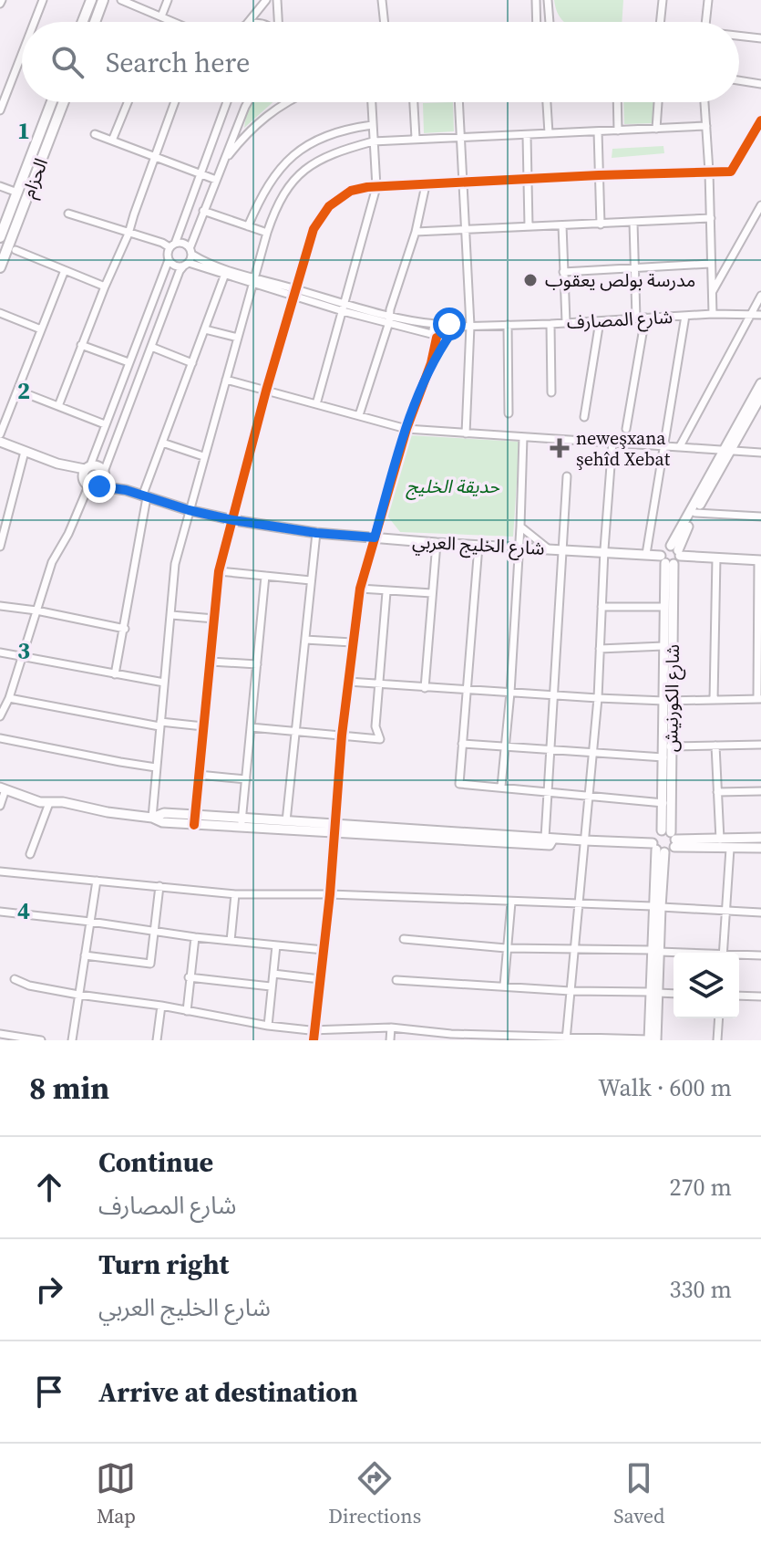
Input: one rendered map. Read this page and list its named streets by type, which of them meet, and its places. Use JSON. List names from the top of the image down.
{
  "streets": {
    "main road": ["الحزام"],
    "street": ["شارع المصارف", "شارع الخليج العربي", "شارع الكورنيش"]
  },
  "crossings": [
    ["شارع الخليج العربي", "شارع الكورنيش"]
  ],
  "parks": ["حديقة الخليج"],
  "places": {
    "other": ["مدرسة بولص يعقوب"],
    "health": ["neweşxana şehîd Xebat"]
  },
  "page": {
    "search": "Search here",
    "heading": ["8 min", "Walk · 600 m"],
    "list": [
      ["Continue", "شارع المصارف", "270 m"],
      ["Turn right", "شارع الخليج العربي", "330 m"],
      "Arrive at destination"
    ],
    "nav": ["Map", "Directions", "Saved"]
  },
  "grid": {
    "rows": [
      "1",
      "2",
      "3",
      "4"
    ]
  }
}
